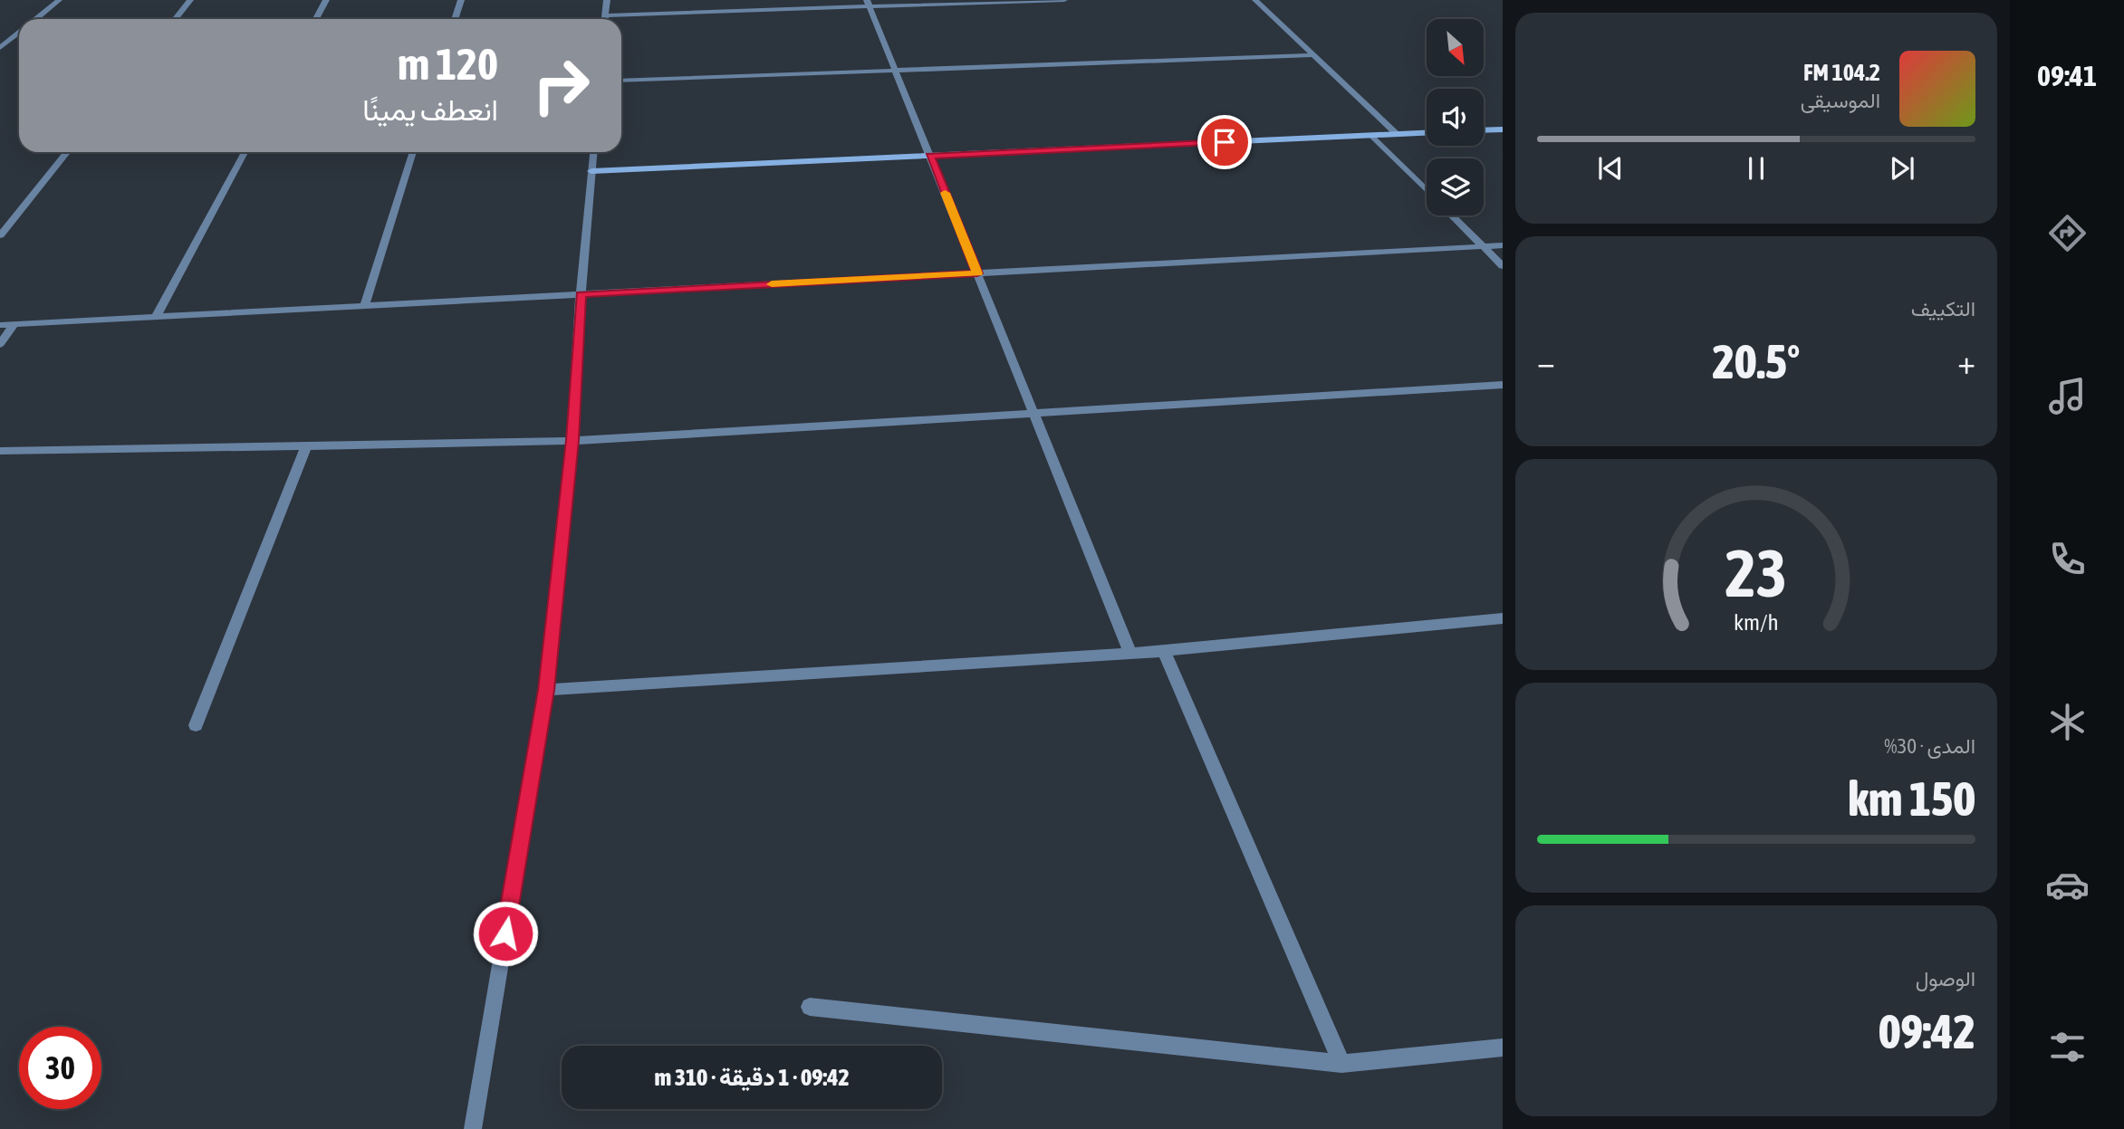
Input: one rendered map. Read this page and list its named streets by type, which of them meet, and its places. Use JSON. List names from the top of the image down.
{
  "north": "bottom right",
  "page": {
    "tabs": "09:41",
    "turn": ["120 m", "انعطف يمينًا"],
    "song": ["104.2 FM", "الموسيقى"],
    "tile": [
      "التكييف",
      ["المدى · 30%", "150 km"],
      ["الوصول", "09:42"]
    ],
    "heat": ["−", "20.5°", "+"],
    "limit": "30",
    "trip": "09:42 · 1 دقيقة · 310 m",
    "gauge": ["23", "km/h"]
  }
}
